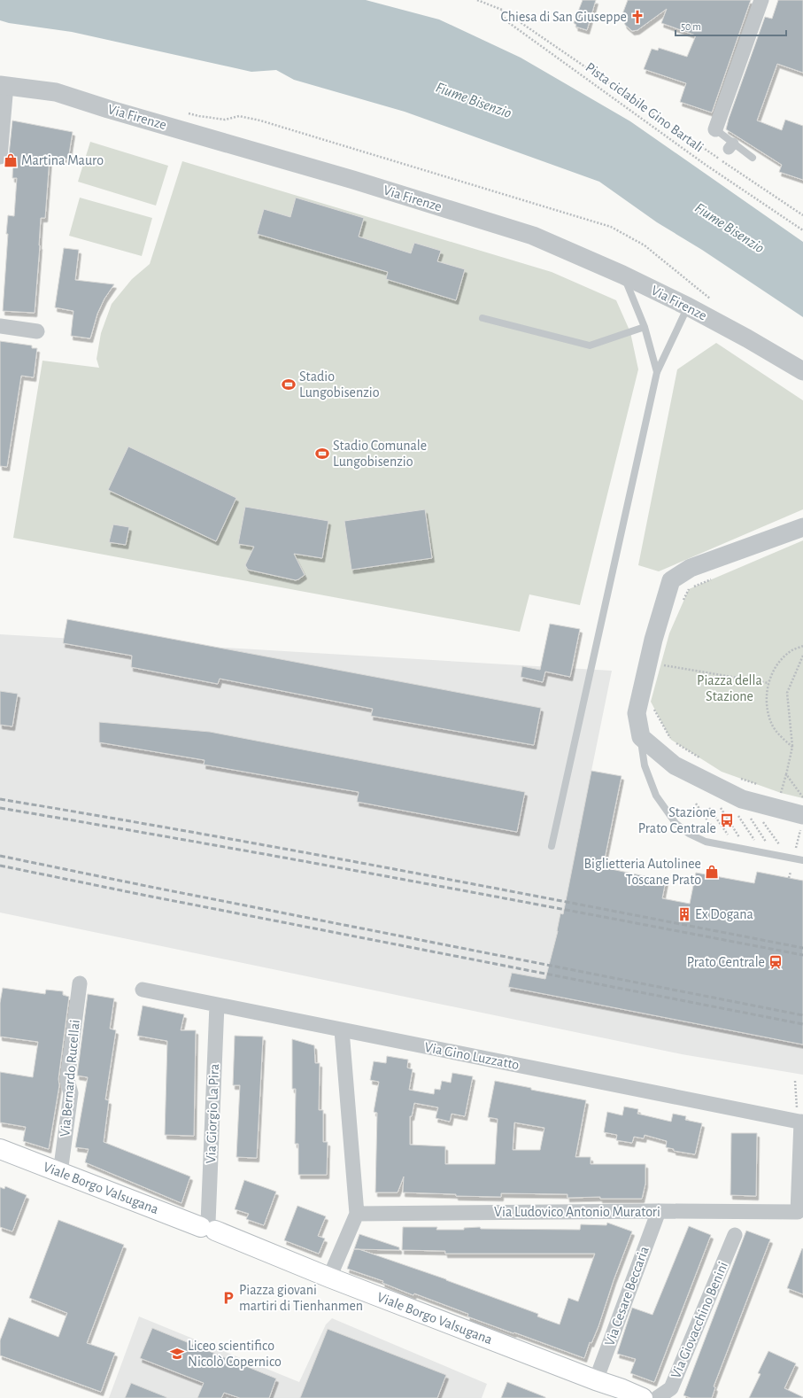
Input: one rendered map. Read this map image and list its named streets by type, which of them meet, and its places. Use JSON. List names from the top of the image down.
{
  "streets": {
    "main road": ["Viale Borgo Valsugana"],
    "street": [
      "Via Firenze",
      "Via Gino Luzzatto",
      "Via Bernardo Rucellai",
      "Via Giorgio La Pira",
      "Via Ludovico Antonio Muratori",
      "Via Cesare Beccaria",
      "Via Giovacchino Benini"
    ],
    "path": ["Pista ciclabile Gino Bartali"]
  },
  "crossings": [
    ["Via Gino Luzzatto", "Via Giorgio La Pira"],
    ["Via Gino Luzzatto", "Via Ludovico Antonio Muratori"],
    ["Via Bernardo Rucellai", "Viale Borgo Valsugana"],
    ["Via Giorgio La Pira", "Viale Borgo Valsugana"],
    ["Viale Borgo Valsugana", "Via Cesare Beccaria"],
    ["Via Ludovico Antonio Muratori", "Via Cesare Beccaria"]
  ],
  "water": ["Fiume Bisenzio"],
  "parks": ["Piazza della Stazione"],
  "places": {
    "church": ["Chiesa di San Giuseppe"],
    "shop": ["Martina Mauro", "Biglietteria Autolinee Toscane Prato"],
    "sports": ["Stadio Lungobisenzio", "Stadio Comunale Lungobisenzio"],
    "bus stop": ["Stazione Prato Centrale"],
    "building": ["Ex Dogana"],
    "station": ["Prato Centrale"],
    "parking": ["Piazza giovani martiri di Tienhanmen"],
    "school or university": ["Liceo scientifico Nicolò Copernico"]
  },
  "scale_bar": "50 m"
}
